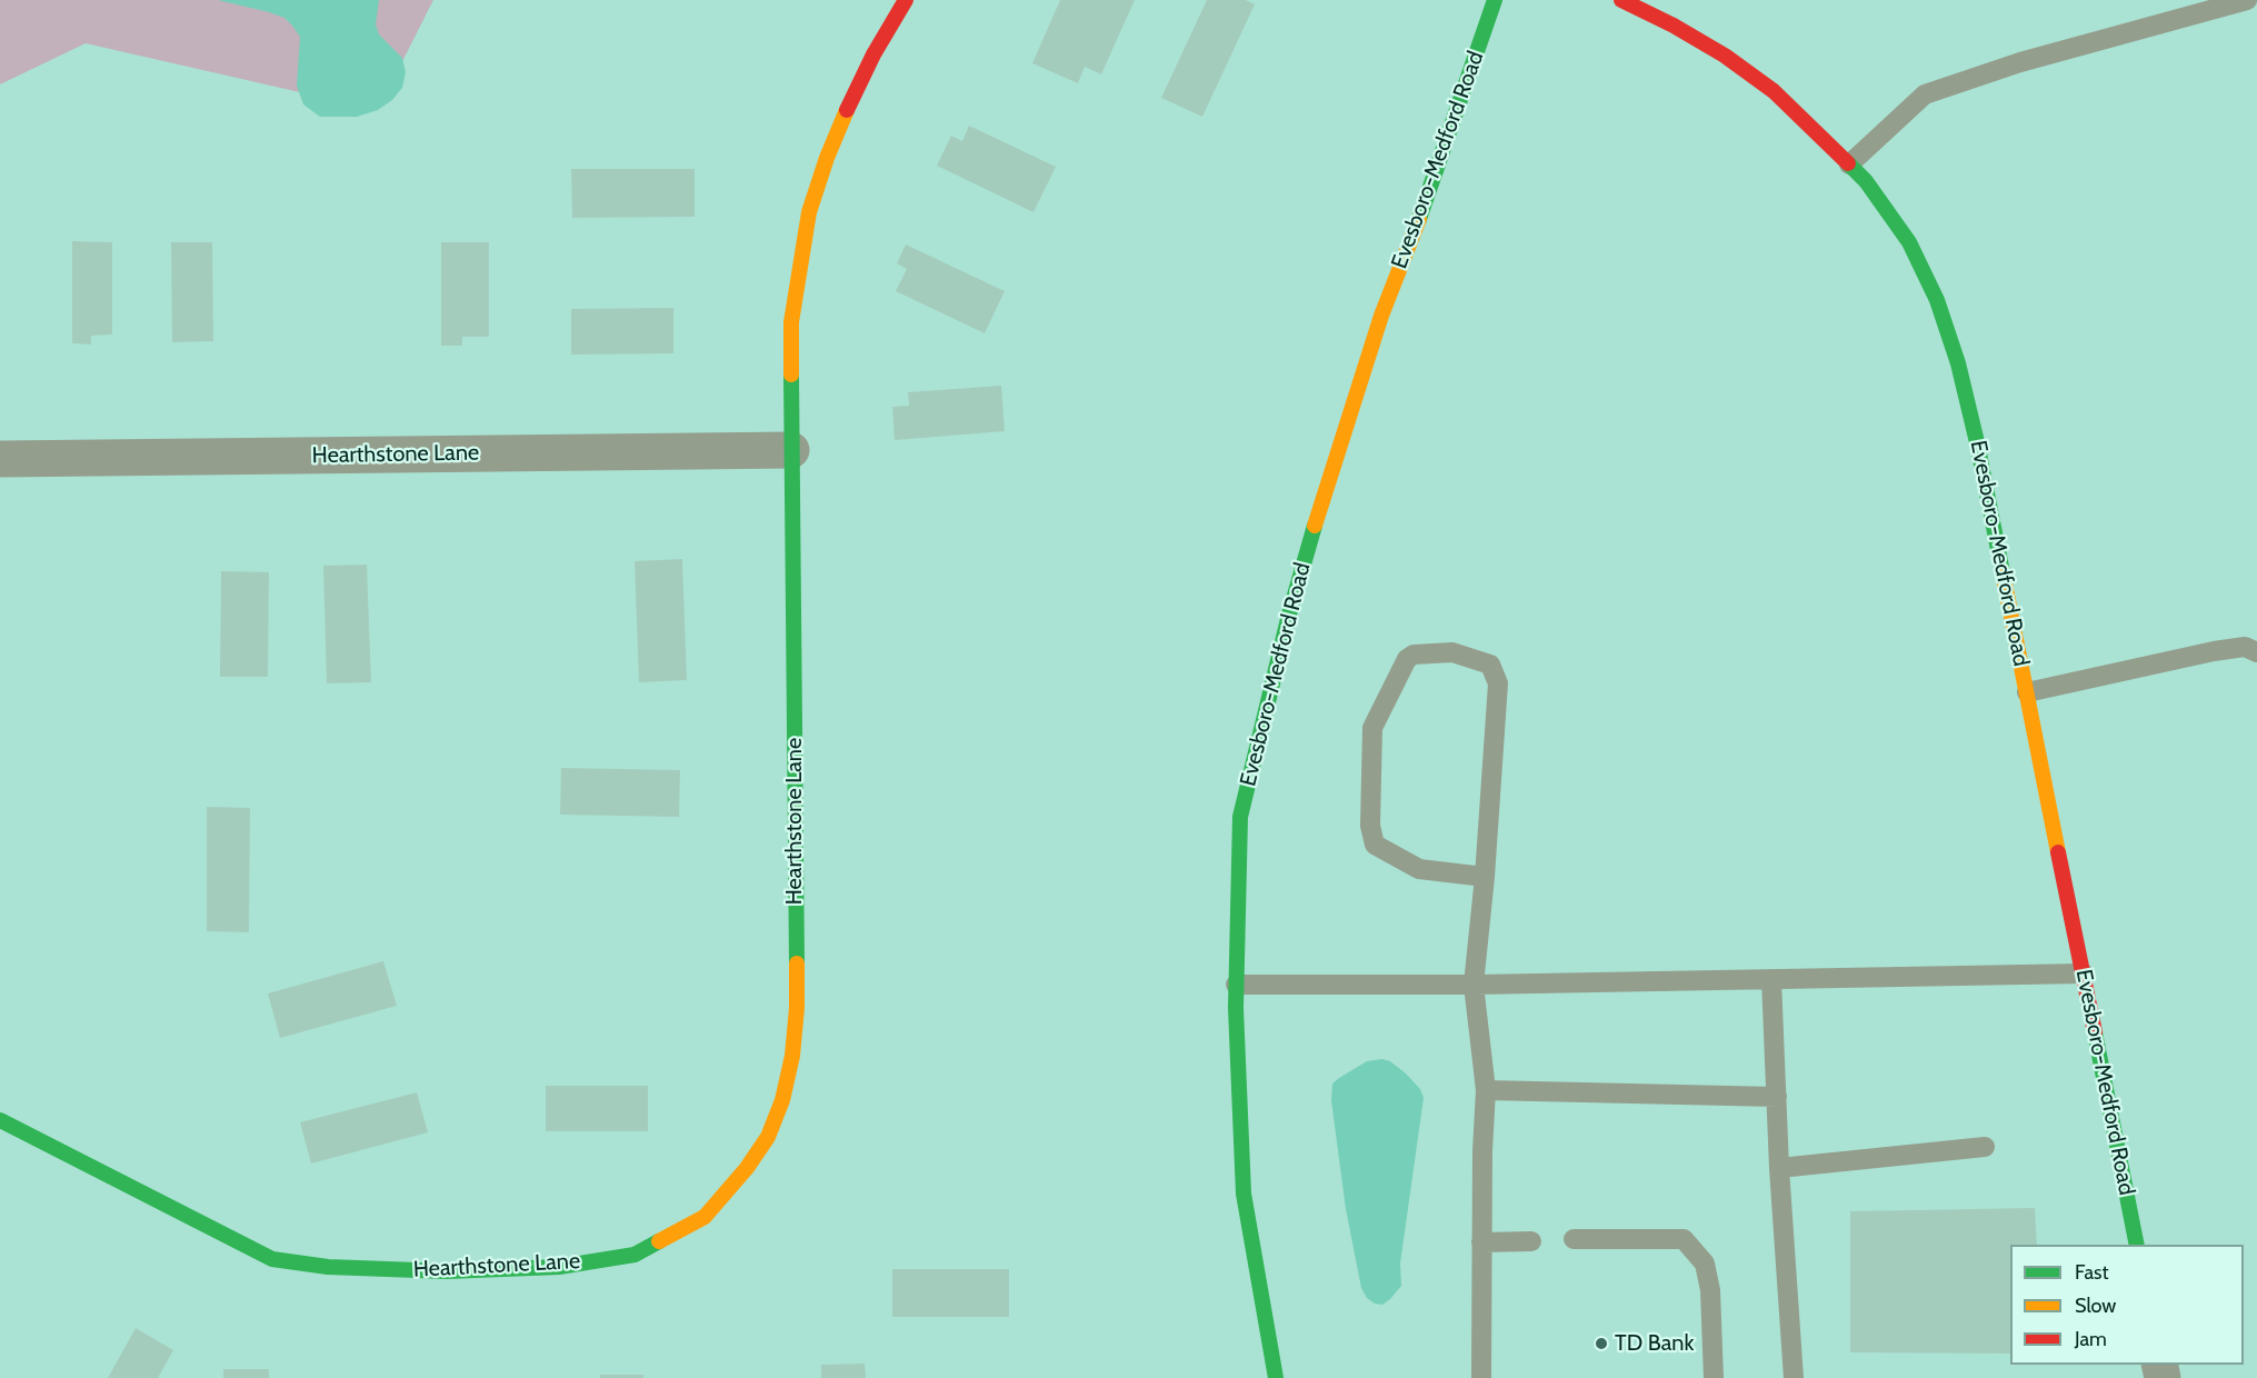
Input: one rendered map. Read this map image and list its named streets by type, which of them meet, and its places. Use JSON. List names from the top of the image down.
{
  "streets": {
    "street": ["Evesboro-Medford Road", "Hearthstone Lane"]
  },
  "places": ["TD Bank"],
  "legend": ["Fast", "Slow", "Jam"]
}
